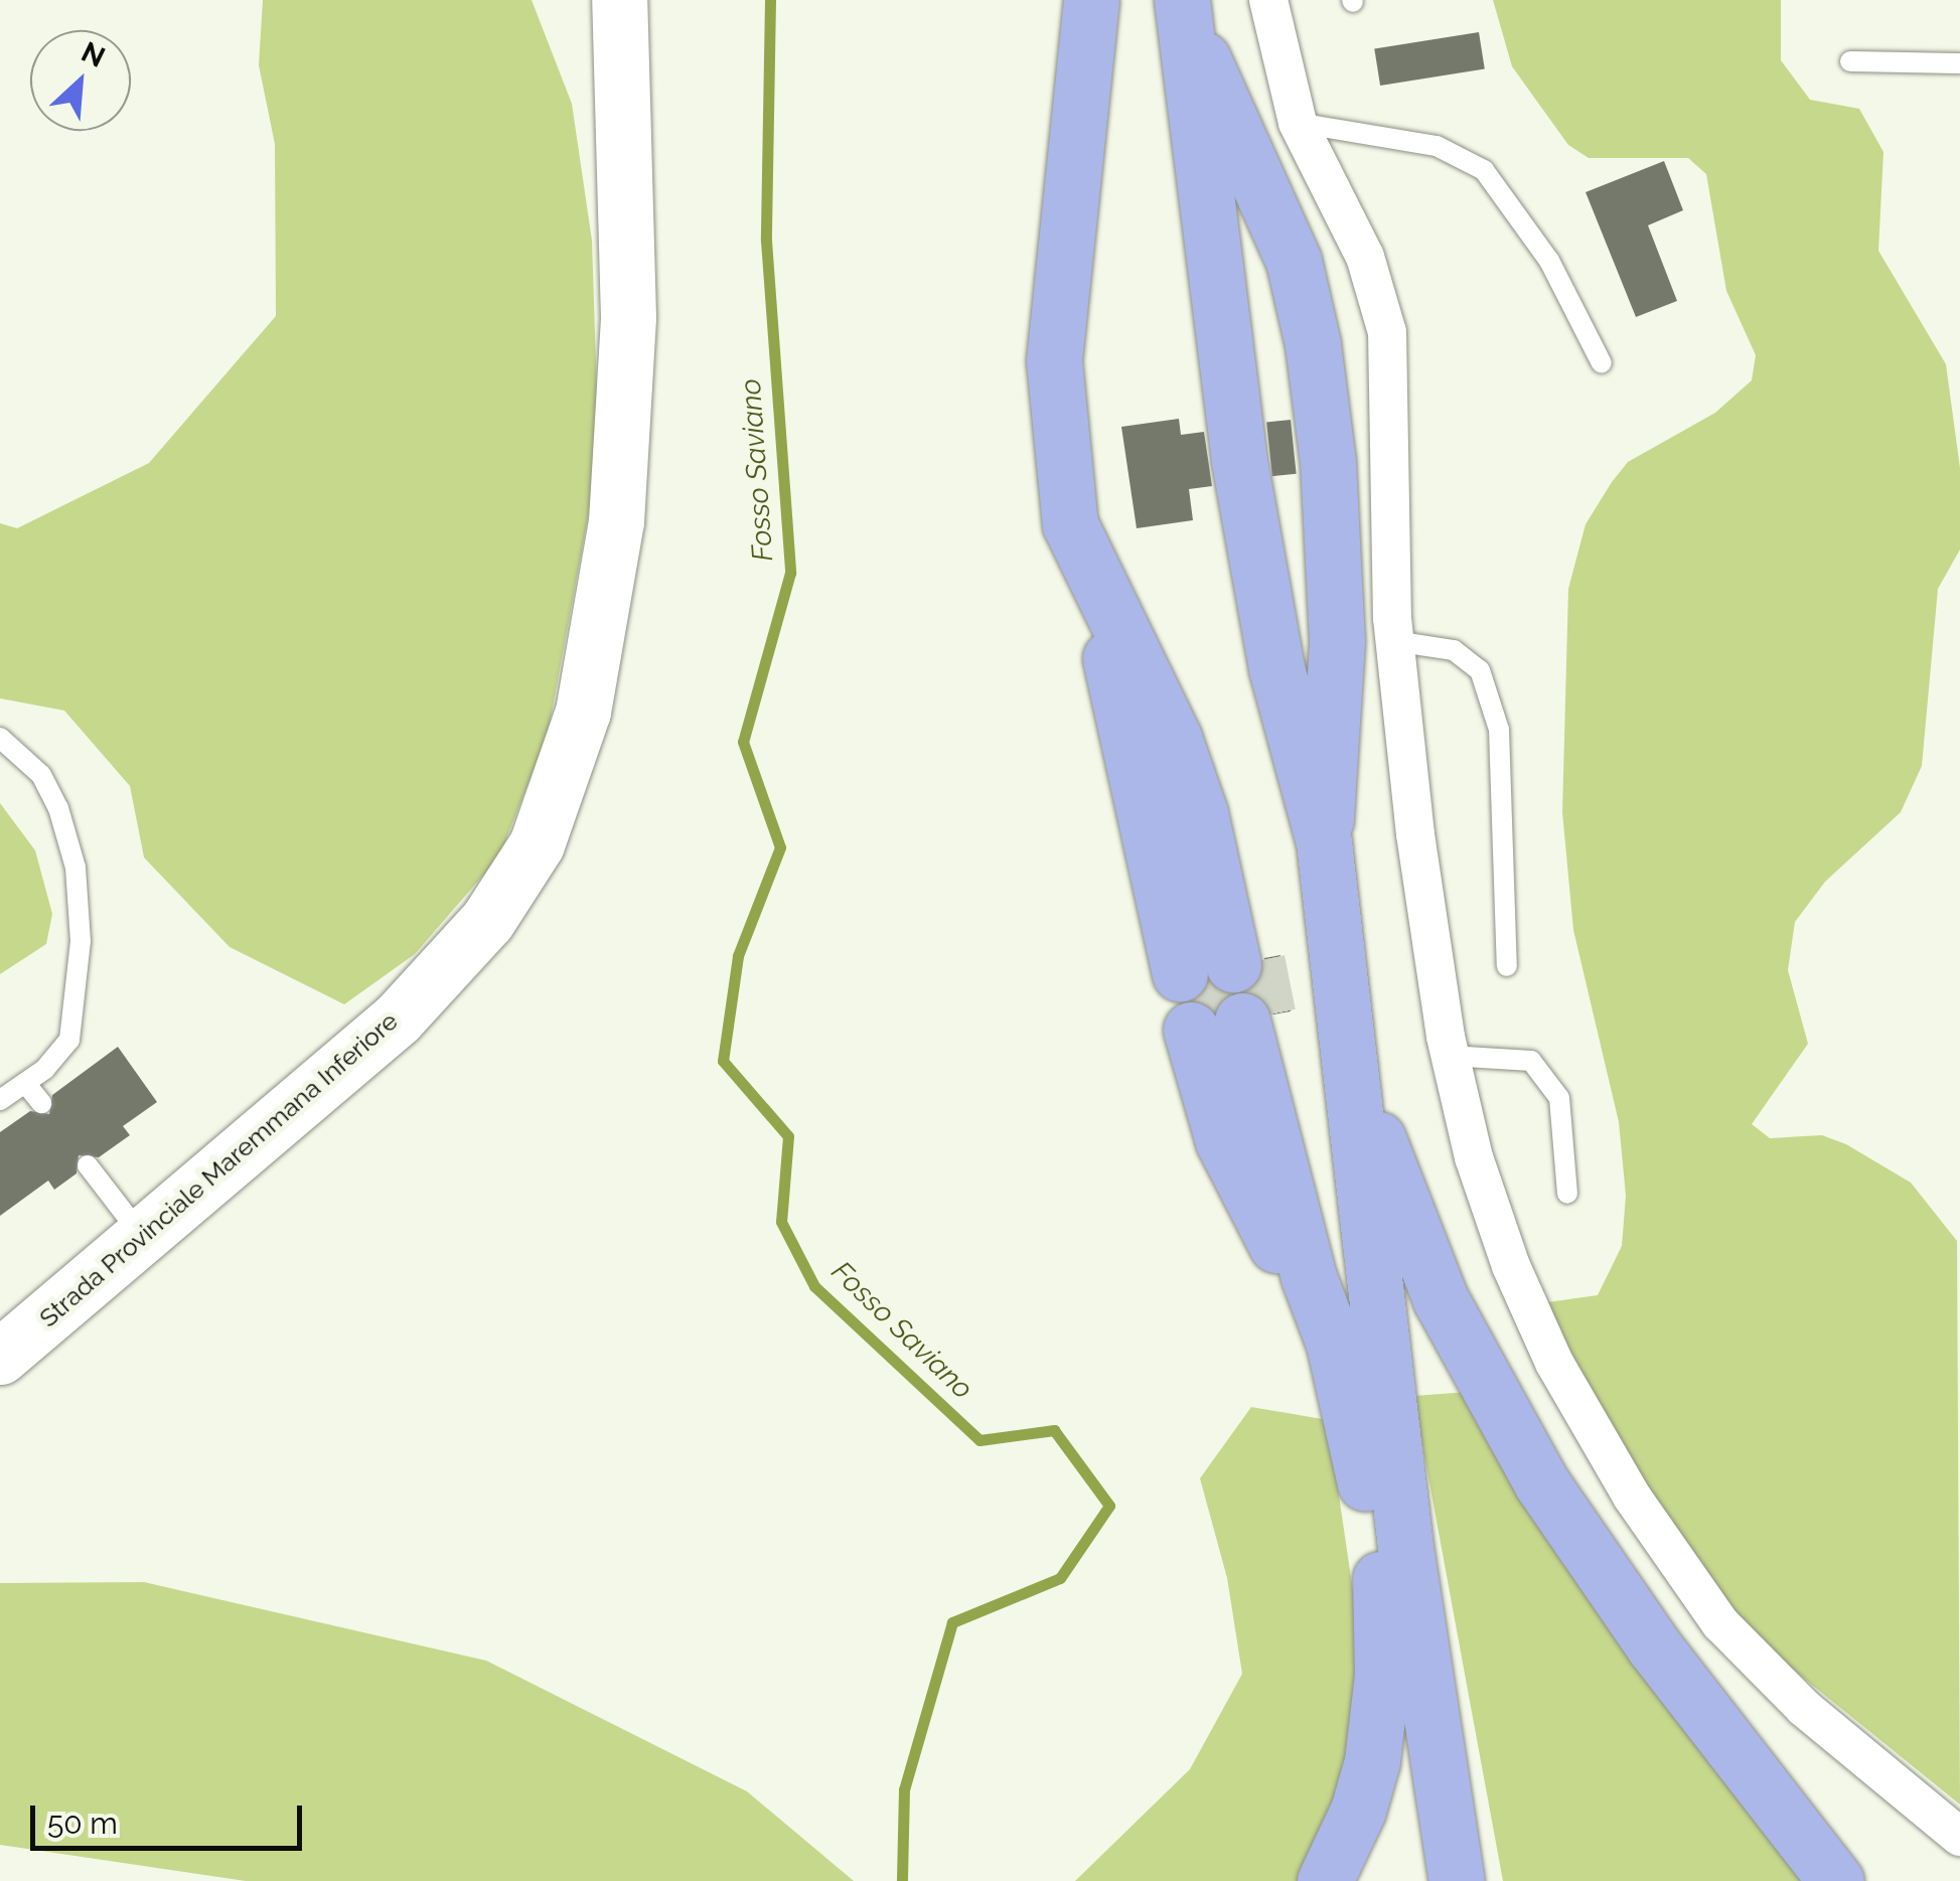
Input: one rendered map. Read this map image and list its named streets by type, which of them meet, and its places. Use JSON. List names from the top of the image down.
{
  "streets": {
    "main road": ["Strada Provinciale Maremmana Inferiore"]
  },
  "water": ["Fosso Saviano"],
  "scale_bar": "50 m",
  "north": "top right"
}
